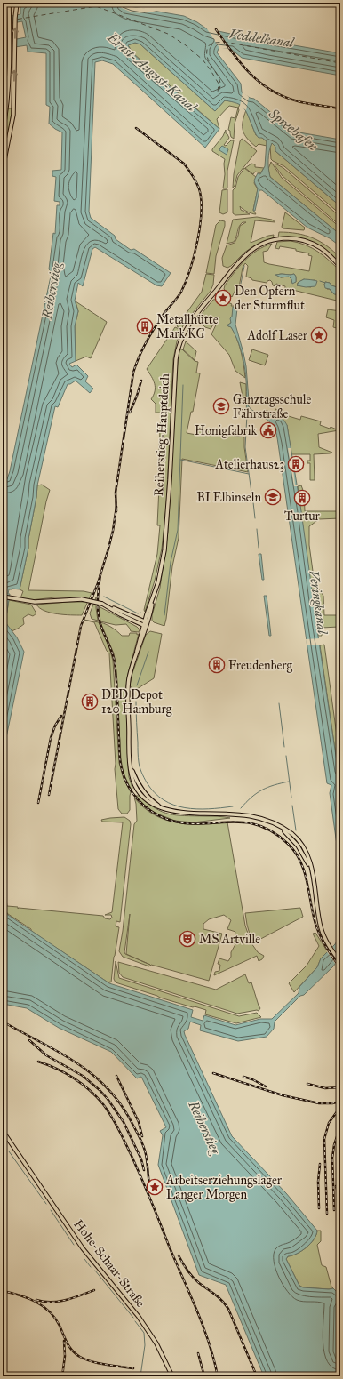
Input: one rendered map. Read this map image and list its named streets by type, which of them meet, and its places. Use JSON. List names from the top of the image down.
{
  "streets": {
    "main road": ["Reiherstieg-Hauptdeich", "Hohe-Schaar-Straße"]
  },
  "water": [
    "Veddelkanal",
    "Ernst-August-Kanal",
    "Spreehafen",
    "Reiherstieg",
    "Veringkanal"
  ],
  "places": {
    "place": ["Den Opfern der Sturmflut", "Adolf Laser", "Arbeitserziehungslager Langer Morgen"],
    "building": [
      "Metallhütte Mark KG",
      "Atelierhaus23",
      "Turtur",
      "Freudenberg",
      "DPD Depot 120 Hamburg"
    ],
    "school or university": ["Ganztagsschule Fährstraße", "BI Elbinseln"],
    "public building": ["Honigfabrik"],
    "theatre": ["MS Artville"]
  }
}
